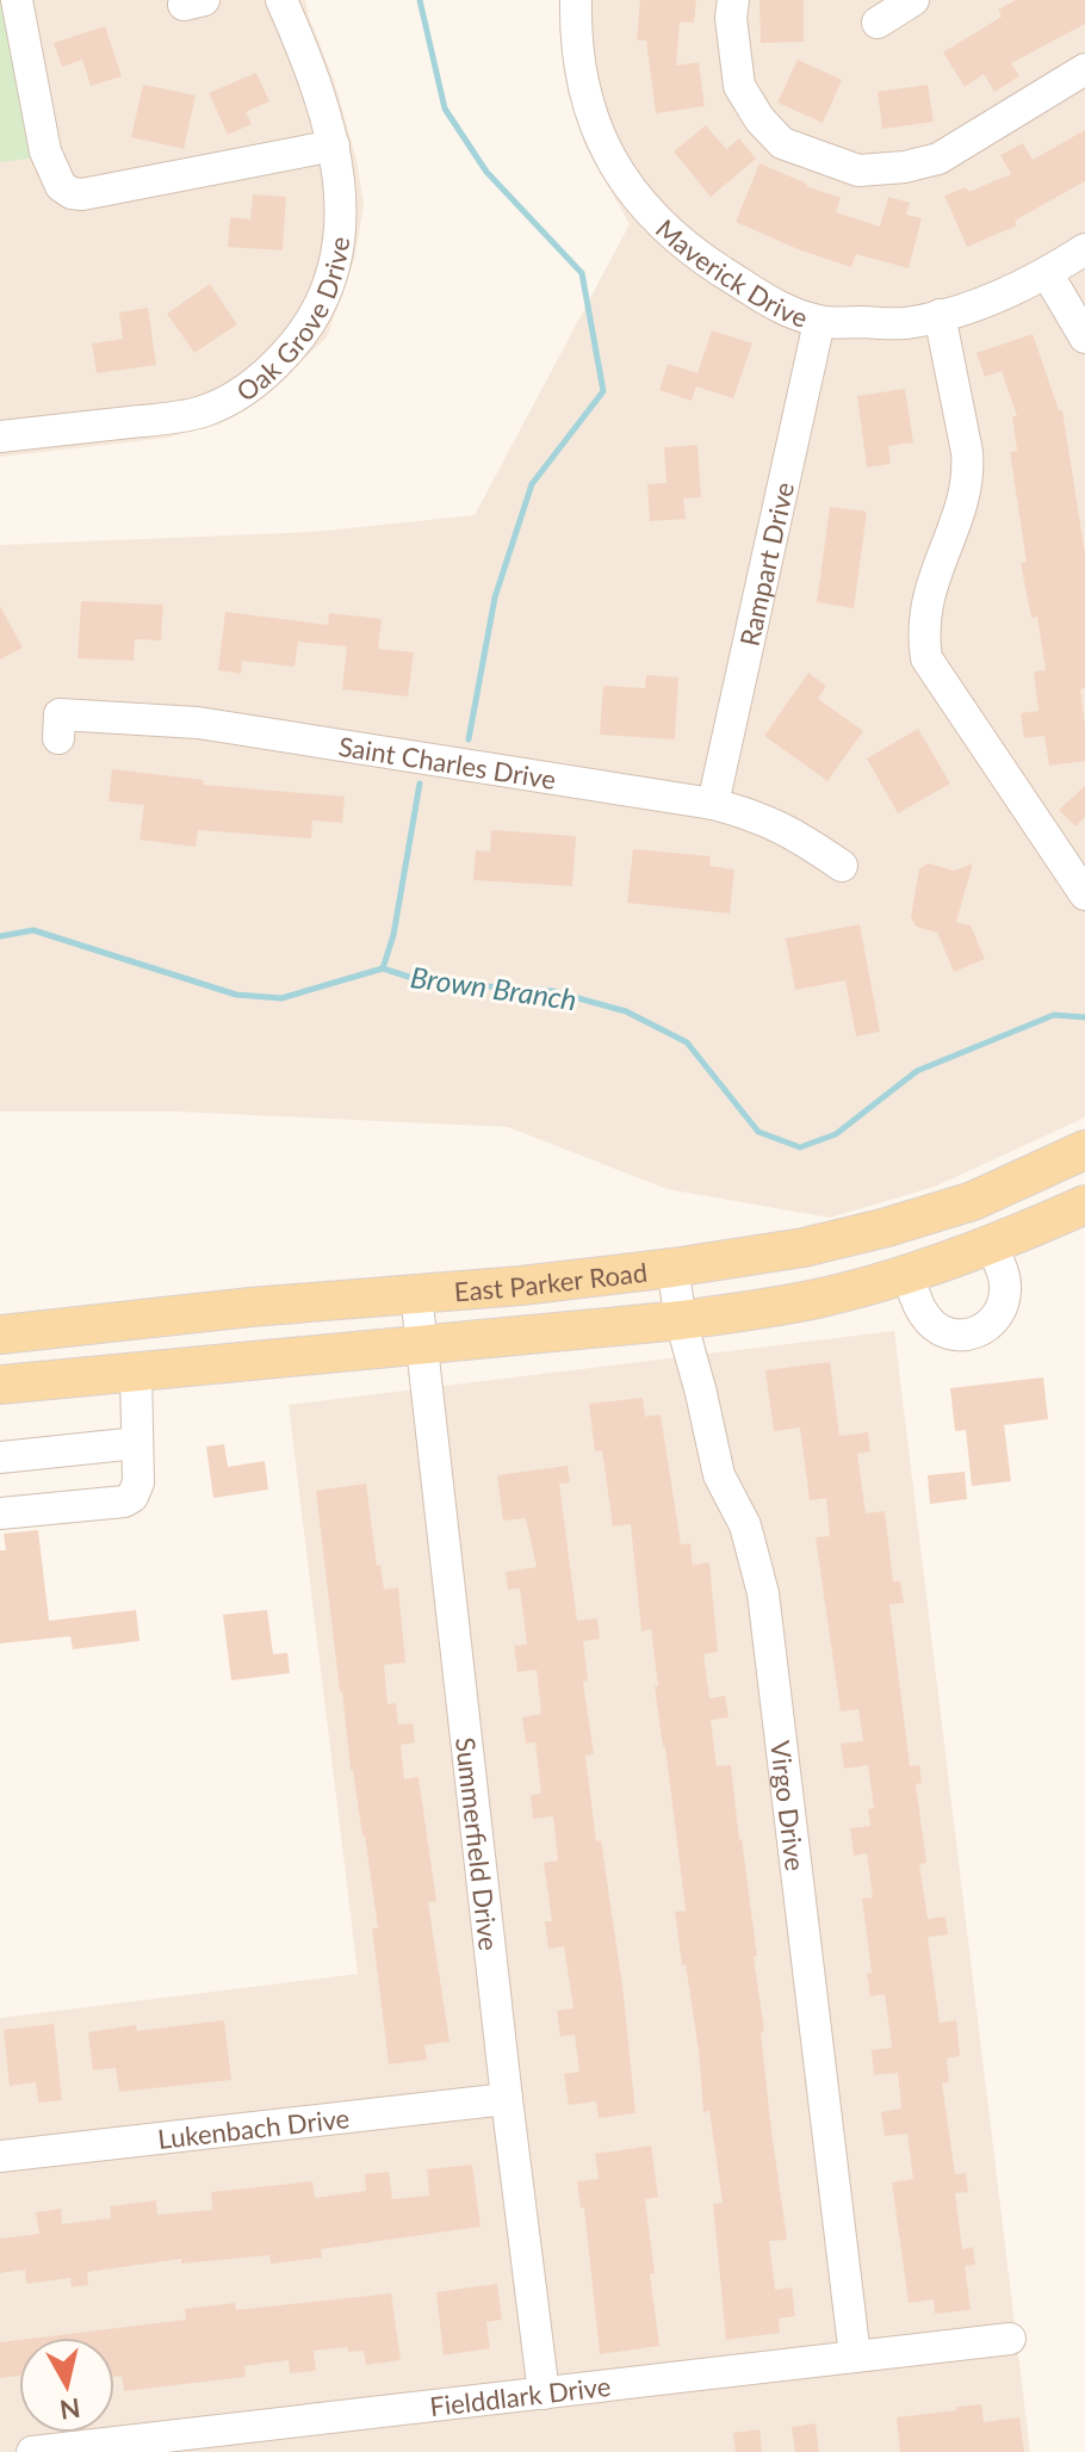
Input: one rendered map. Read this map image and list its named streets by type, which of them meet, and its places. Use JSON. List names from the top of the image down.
{
  "streets": {
    "main road": ["East Parker Road"],
    "street": [
      "Maverick Drive",
      "Oak Grove Drive",
      "Rampart Drive",
      "Saint Charles Drive",
      "Virgo Drive",
      "Summerfield Drive",
      "Lukenbach Drive",
      "Fielddlark Drive"
    ]
  },
  "crossings": [
    ["Maverick Drive", "Rampart Drive"],
    ["Rampart Drive", "Saint Charles Drive"],
    ["East Parker Road", "Virgo Drive"],
    ["East Parker Road", "Summerfield Drive"],
    ["Virgo Drive", "Fielddlark Drive"],
    ["Summerfield Drive", "Lukenbach Drive"],
    ["Summerfield Drive", "Fielddlark Drive"]
  ],
  "water": ["Brown Branch"],
  "north": "bottom"
}
